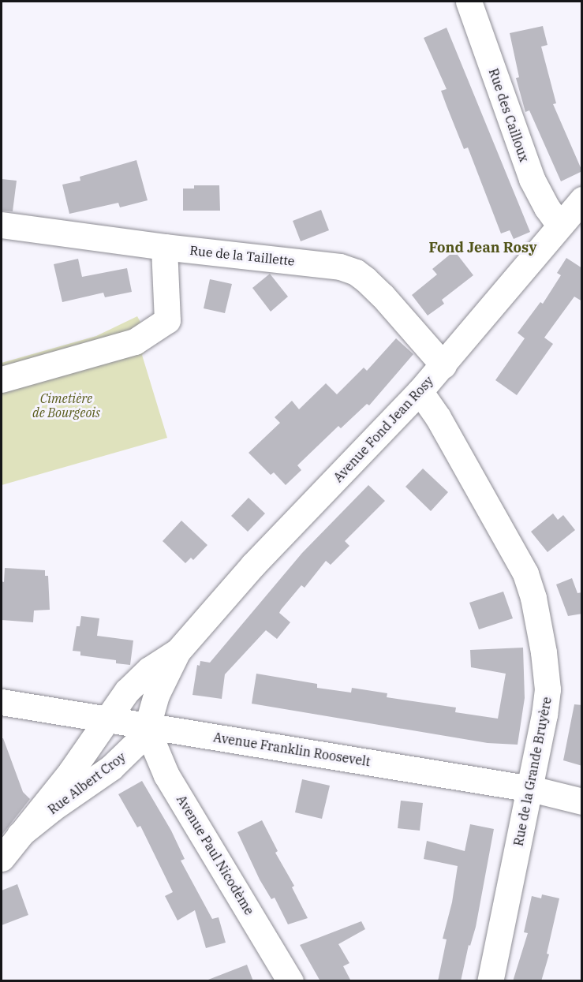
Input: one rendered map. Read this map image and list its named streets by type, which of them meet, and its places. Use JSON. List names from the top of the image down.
{
  "streets": {
    "street": [
      "Rue des Cailloux",
      "Rue de la Taillette",
      "Avenue Fond Jean Rosy",
      "Avenue Franklin Roosevelt",
      "Rue de la Grande Bruyère",
      "Rue Albert Croy",
      "Avenue Paul Nicodème"
    ]
  },
  "crossings": [
    ["Rue des Cailloux", "Avenue Fond Jean Rosy"],
    ["Rue de la Taillette", "Avenue Fond Jean Rosy"],
    ["Avenue Fond Jean Rosy", "Avenue Franklin Roosevelt"],
    ["Avenue Fond Jean Rosy", "Rue de la Grande Bruyère"],
    ["Avenue Fond Jean Rosy", "Rue Albert Croy"],
    ["Avenue Fond Jean Rosy", "Avenue Paul Nicodème"],
    ["Avenue Franklin Roosevelt", "Rue de la Grande Bruyère"],
    ["Avenue Franklin Roosevelt", "Rue Albert Croy"],
    ["Avenue Franklin Roosevelt", "Avenue Paul Nicodème"],
    ["Rue Albert Croy", "Avenue Paul Nicodème"]
  ],
  "districts": ["Fond Jean Rosy"],
  "parks": ["Cimetière de Bourgeois"]
}
